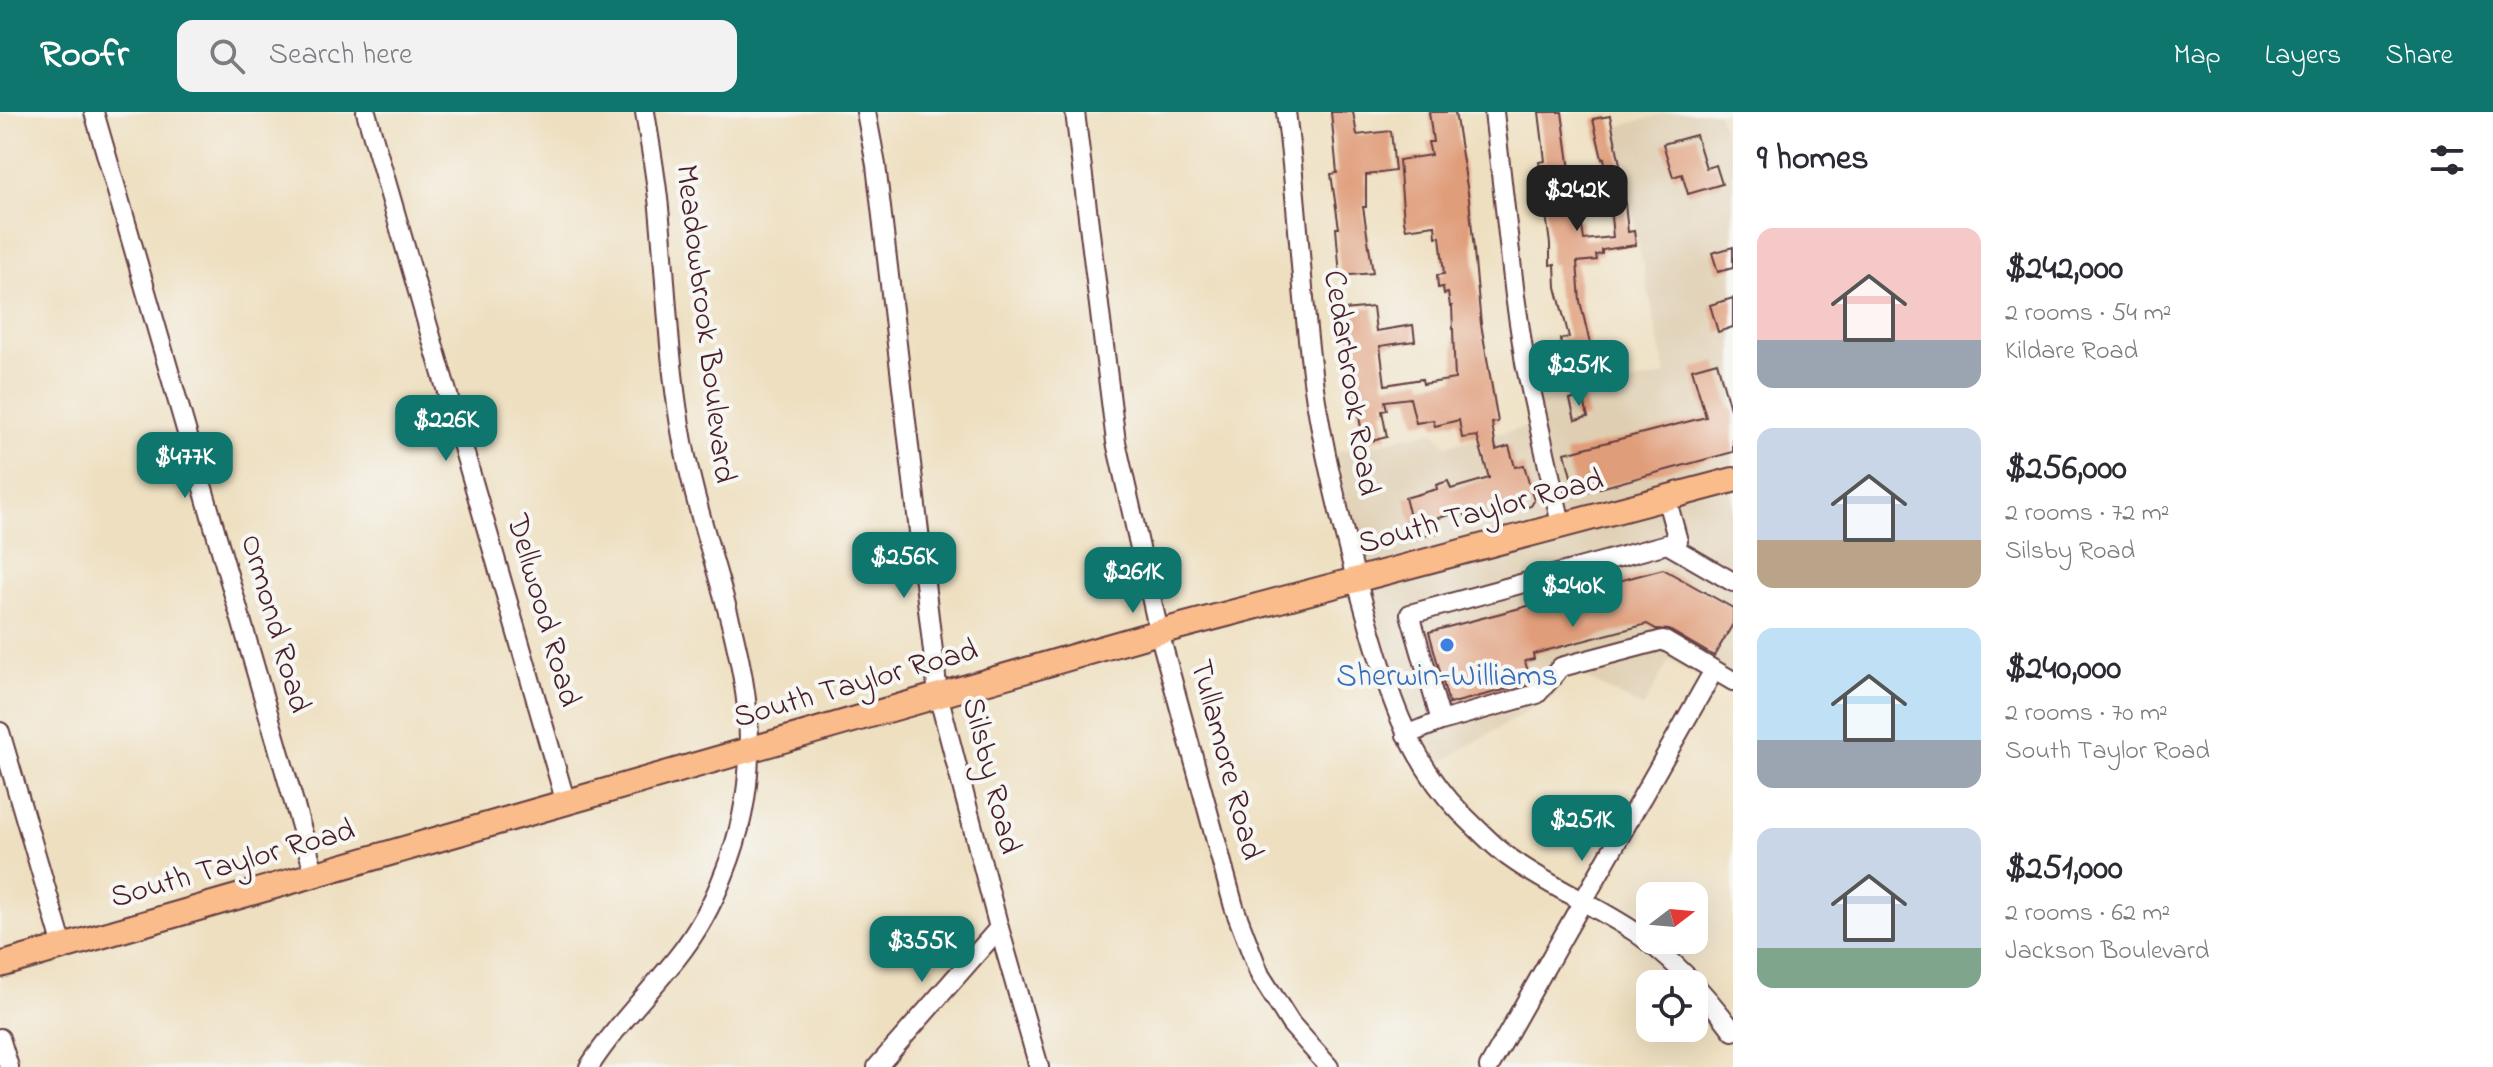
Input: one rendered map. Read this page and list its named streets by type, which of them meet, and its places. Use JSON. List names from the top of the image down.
{
  "streets": {
    "main road": ["South Taylor Road"],
    "street": [
      "Meadowbrook Boulevard",
      "Cedarbrook Road",
      "Dellwood Road",
      "Ormond Road",
      "Tullamore Road",
      "Silsby Road"
    ]
  },
  "crossings": [
    ["Meadowbrook Boulevard", "South Taylor Road"],
    ["Cedarbrook Road", "South Taylor Road"],
    ["South Taylor Road", "Dellwood Road"],
    ["South Taylor Road", "Ormond Road"],
    ["South Taylor Road", "Tullamore Road"],
    ["South Taylor Road", "Silsby Road"]
  ],
  "places": ["Sherwin-Williams"],
  "north": "right",
  "page": {
    "header": "Roofr",
    "search": "Search here",
    "nav": ["Map", "Layers", "Share"],
    "heading": "9 homes",
    "price": [
      "$242K",
      "$251K",
      "$226K",
      "$477K",
      "$256K",
      "$261K",
      "$240K",
      "$251K",
      "$355K"
    ],
    "list": [
      {
        "name": "$242,000",
        "note": "2 rooms · 54 m² · Kildare Road"
      },
      {
        "name": "$256,000",
        "note": "2 rooms · 72 m² · Silsby Road"
      },
      {
        "name": "$240,000",
        "note": "2 rooms · 70 m² · South Taylor Road"
      },
      {
        "name": "$251,000",
        "note": "2 rooms · 62 m² · Jackson Boulevard"
      }
    ]
  }
}
